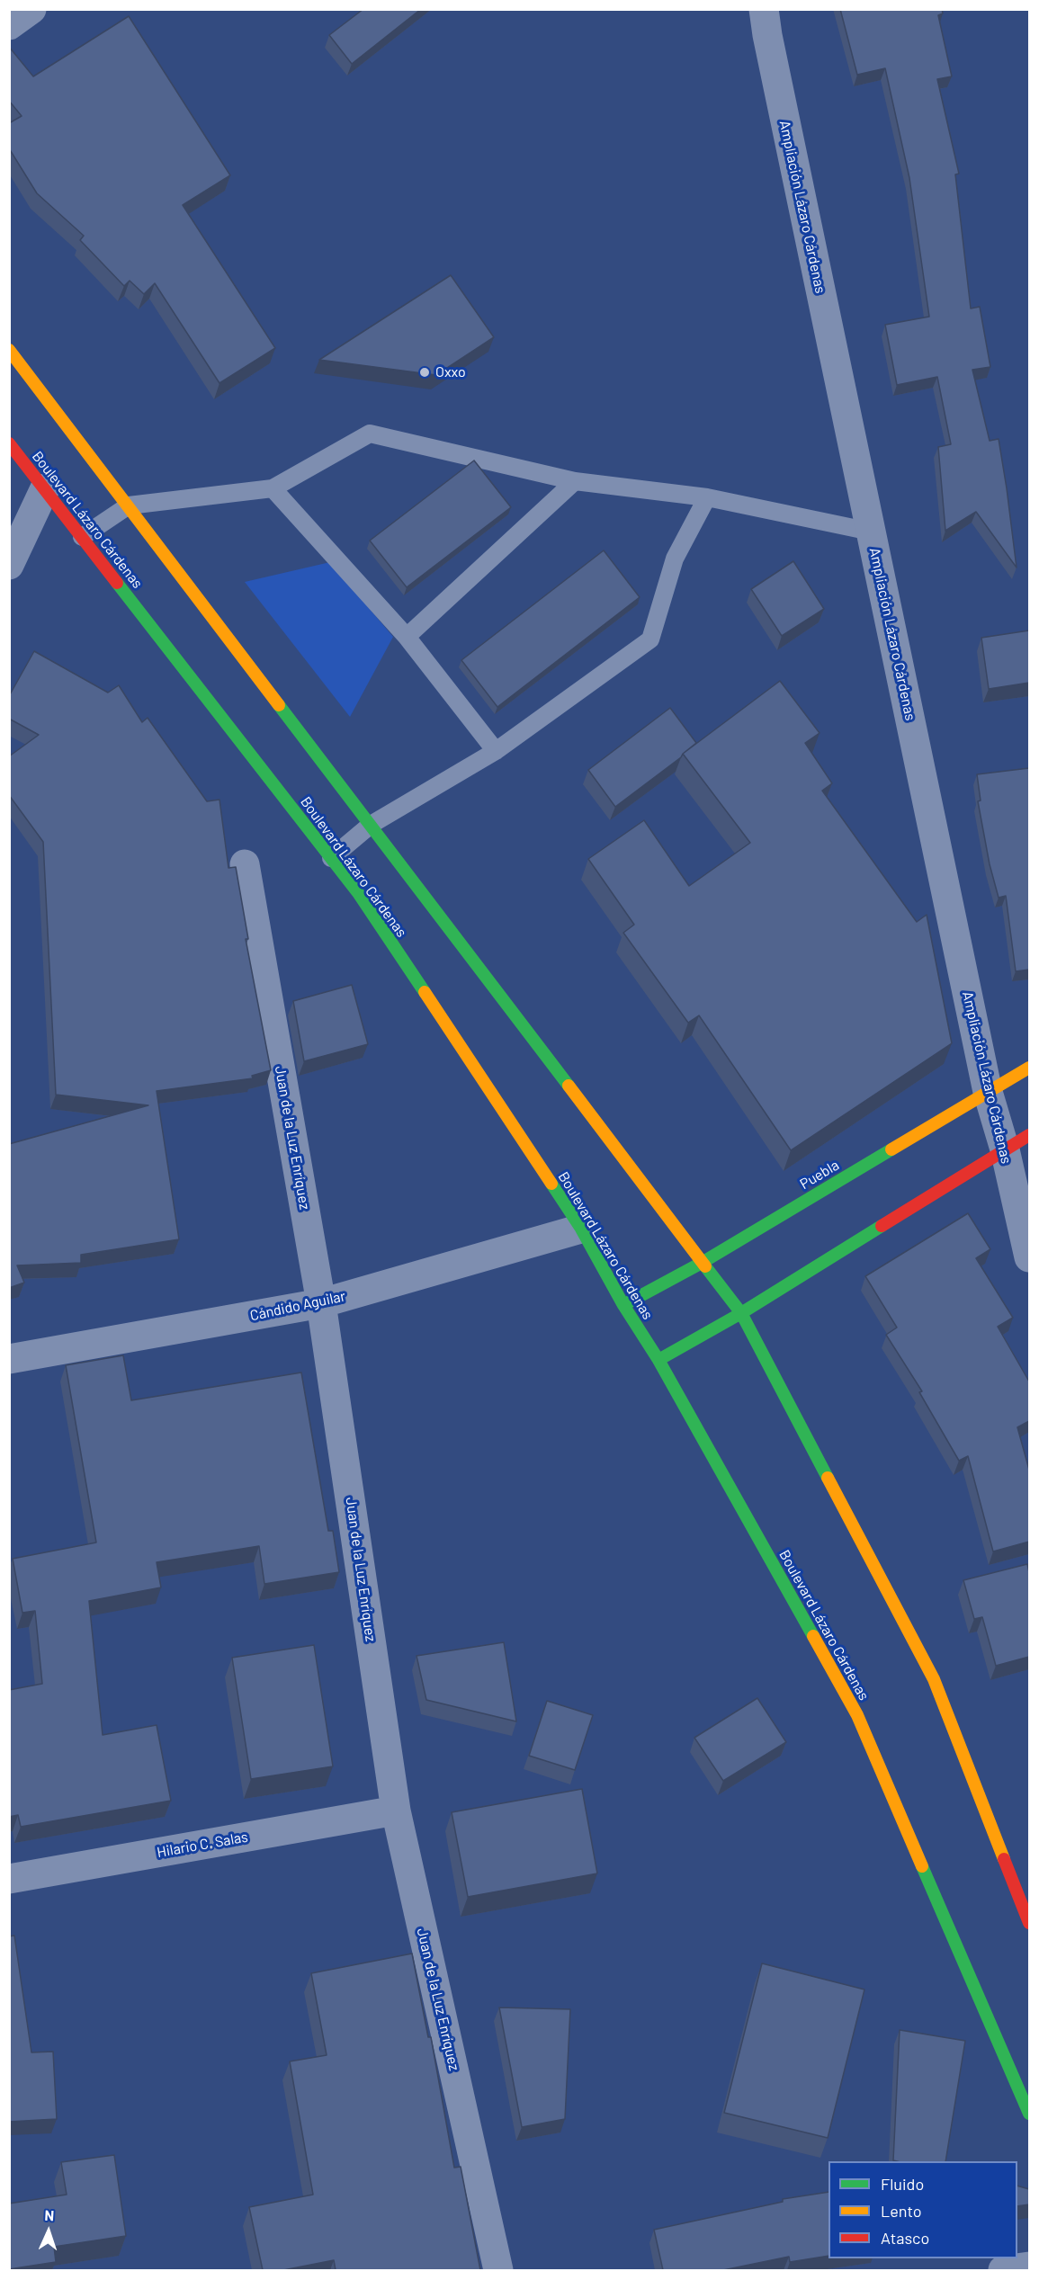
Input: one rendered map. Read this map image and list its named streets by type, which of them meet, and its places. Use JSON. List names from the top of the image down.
{
  "streets": {
    "main road": ["Boulevard Lázaro Cárdenas", "Puebla"],
    "street": [
      "Ampliación Lázaro Cárdenas",
      "Juan de la Luz Enríquez",
      "Cándido Aguilar",
      "Hilario C. Salas"
    ]
  },
  "crossings": [
    ["Ampliación Lázaro Cárdenas", "Puebla"],
    ["Boulevard Lázaro Cárdenas", "Puebla"],
    ["Boulevard Lázaro Cárdenas", "Cándido Aguilar"],
    ["Juan de la Luz Enríquez", "Cándido Aguilar"],
    ["Juan de la Luz Enríquez", "Hilario C. Salas"]
  ],
  "places": ["Oxxo"],
  "legend": ["Fluido", "Lento", "Atasco"],
  "north": "top"
}
